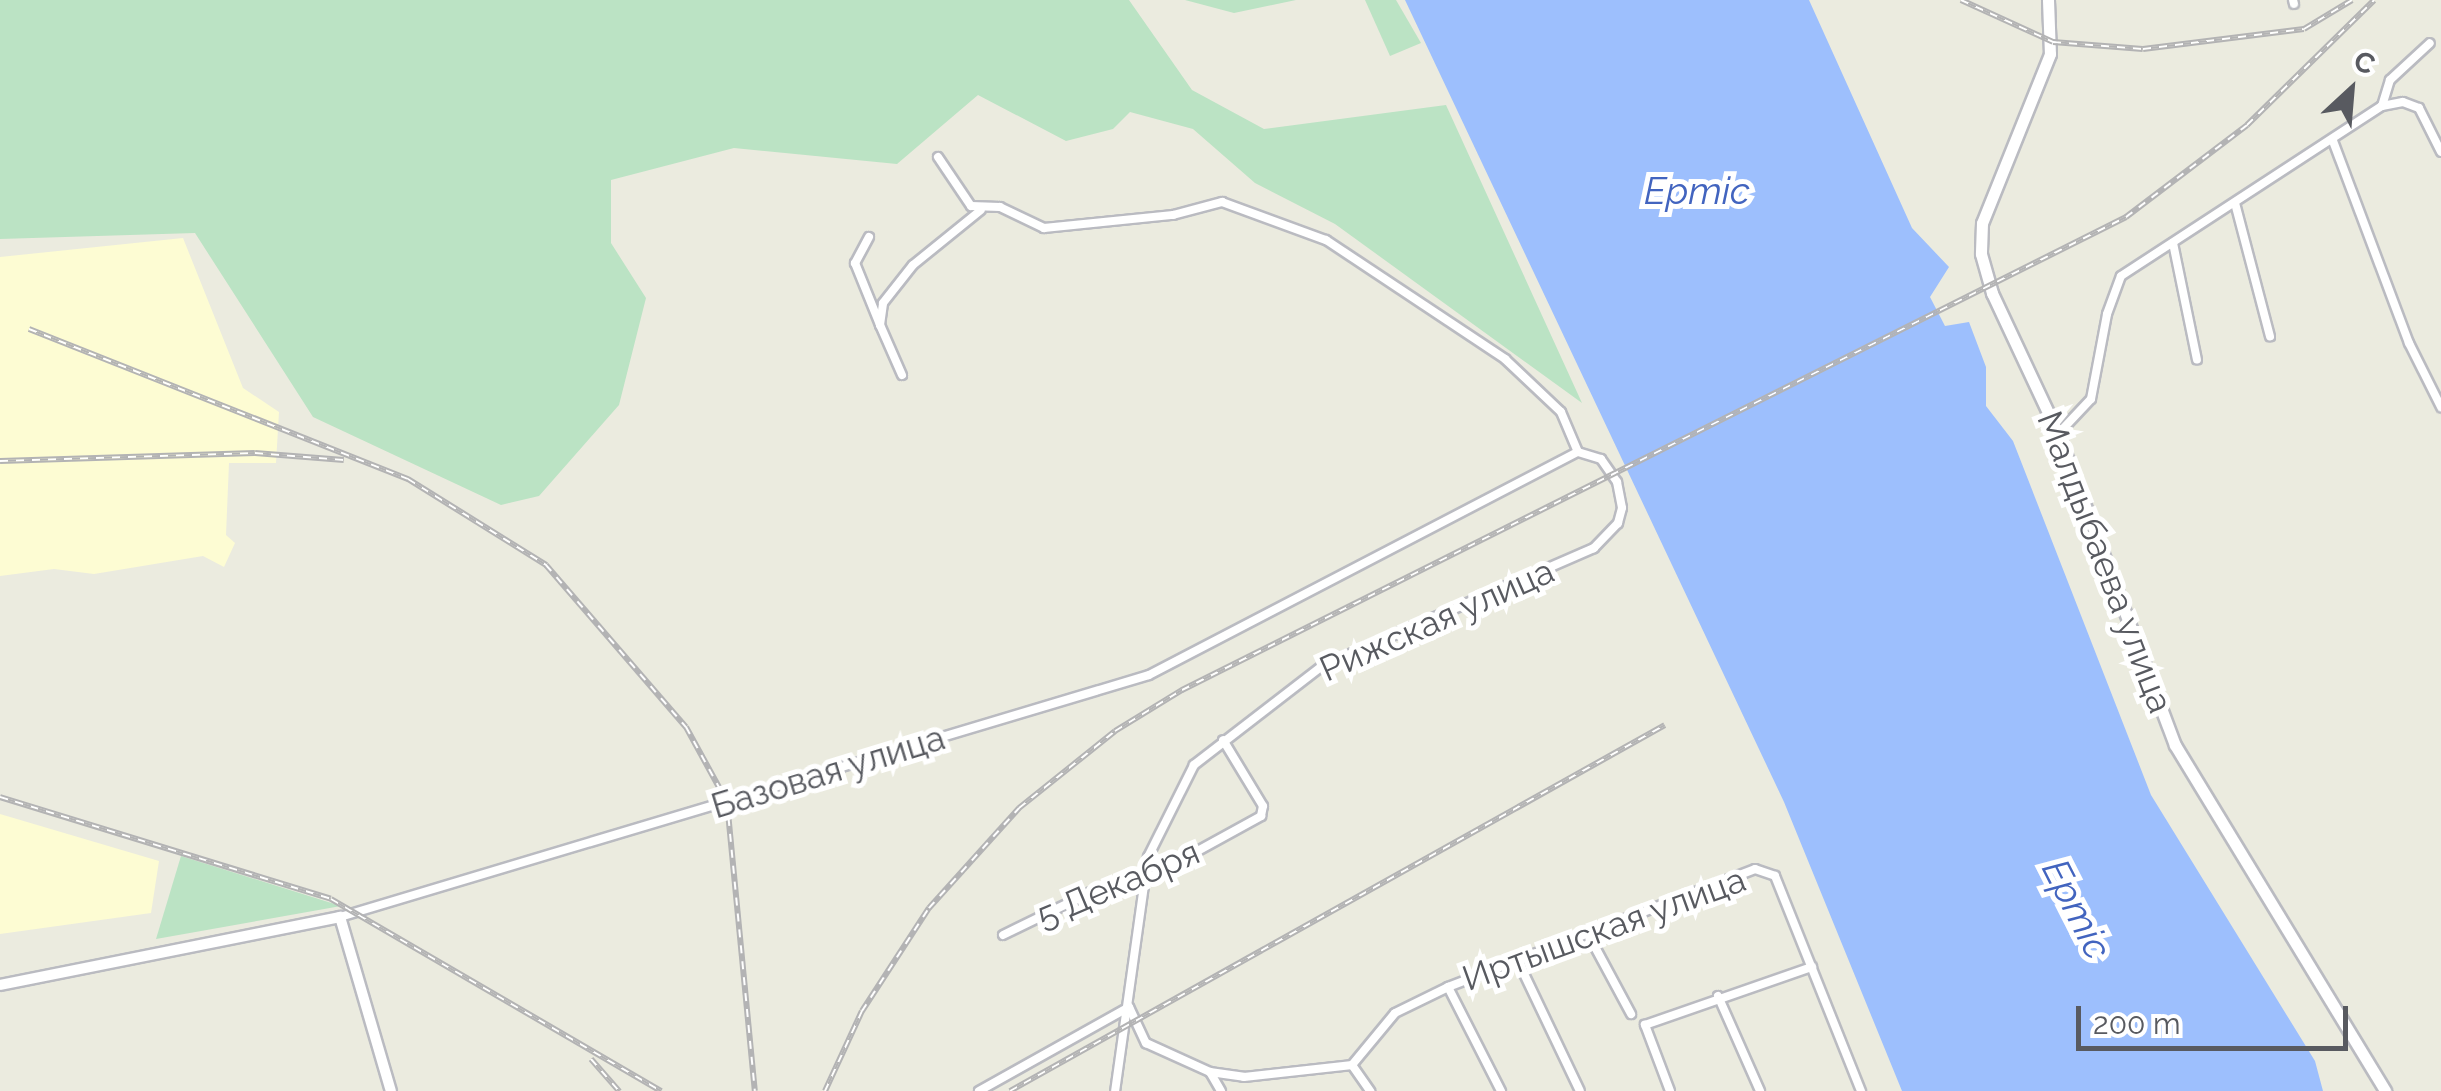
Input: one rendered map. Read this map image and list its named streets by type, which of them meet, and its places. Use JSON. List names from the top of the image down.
{
  "streets": {
    "main road": ["Малдыбаева улица"],
    "street": [
      "Рижская улица",
      "Базовая улица",
      "5 Декабря",
      "Иртышская улица"
    ]
  },
  "crossings": [
    ["Рижская улица", "Базовая улица"],
    ["Рижская улица", "5 Декабря"]
  ],
  "water": ["Ертіс"],
  "scale_bar": "200 m",
  "north": "top right"
}
